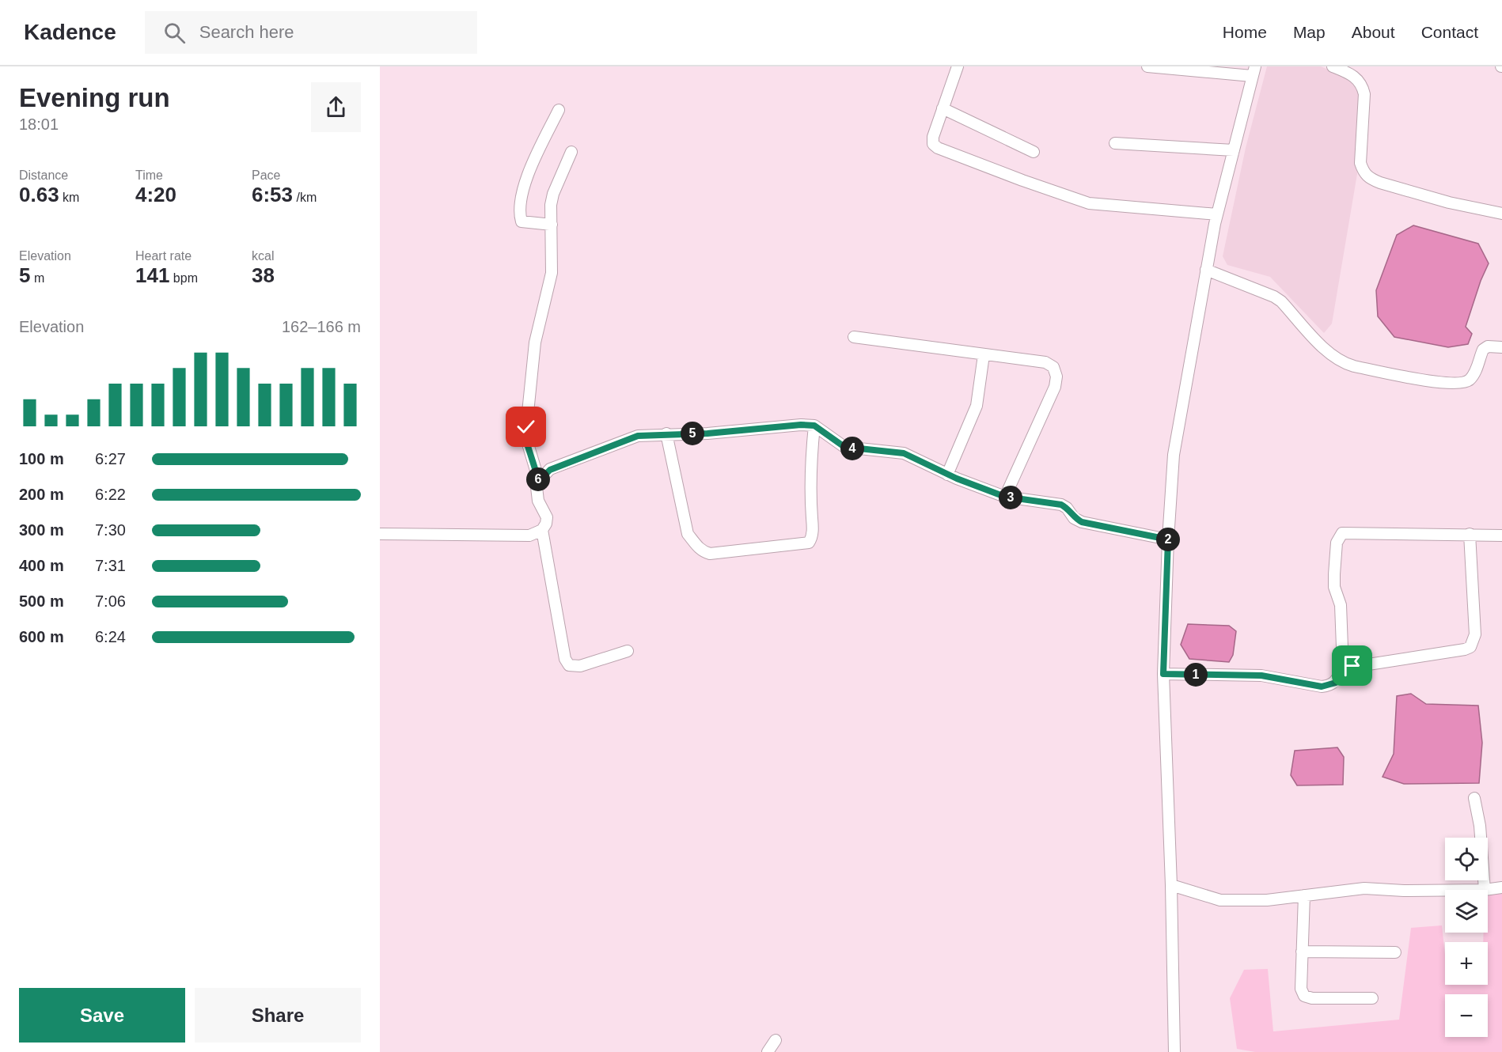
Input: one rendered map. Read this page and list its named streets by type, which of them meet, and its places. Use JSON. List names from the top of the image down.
{
  "page": {
    "header": "Kadence",
    "search": "Search here",
    "nav": [
      "Home",
      "Map",
      "About",
      "Contact"
    ],
    "heading": ["Evening run", "18:01"],
    "stats": [
      ["Distance", "0.63 km"],
      ["Time", "4:20"],
      ["Pace", "6:53 /km"],
      ["Elevation", "5 m"],
      ["Heart rate", "141 bpm"],
      ["kcal", "38"]
    ],
    "chart": ["Elevation", "162–166 m"],
    "pins": [
      "5",
      "4",
      "6",
      "3",
      "2",
      "1"
    ],
    "list": [
      {
        "name": "100 m",
        "note": "6:27"
      },
      {
        "name": "200 m",
        "note": "6:22"
      },
      {
        "name": "300 m",
        "note": "7:30"
      },
      {
        "name": "400 m",
        "note": "7:31"
      },
      {
        "name": "500 m",
        "note": "7:06"
      },
      {
        "name": "600 m",
        "note": "6:24"
      }
    ],
    "map_buttons": ["+", "−"],
    "buttons": ["Save", "Share"]
  }
}
